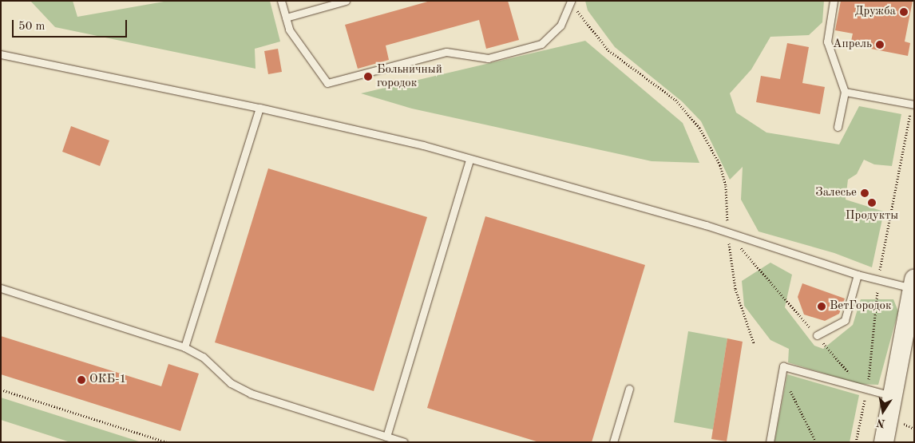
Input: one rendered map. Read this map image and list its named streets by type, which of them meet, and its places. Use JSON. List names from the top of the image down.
{
  "places": [
    "Дружба",
    "Апрель",
    "Больничный городок",
    "Залесье",
    "Продукты",
    "ВетГородок",
    "ОКБ-1"
  ],
  "scale_bar": "50 m",
  "north": "bottom"
}
